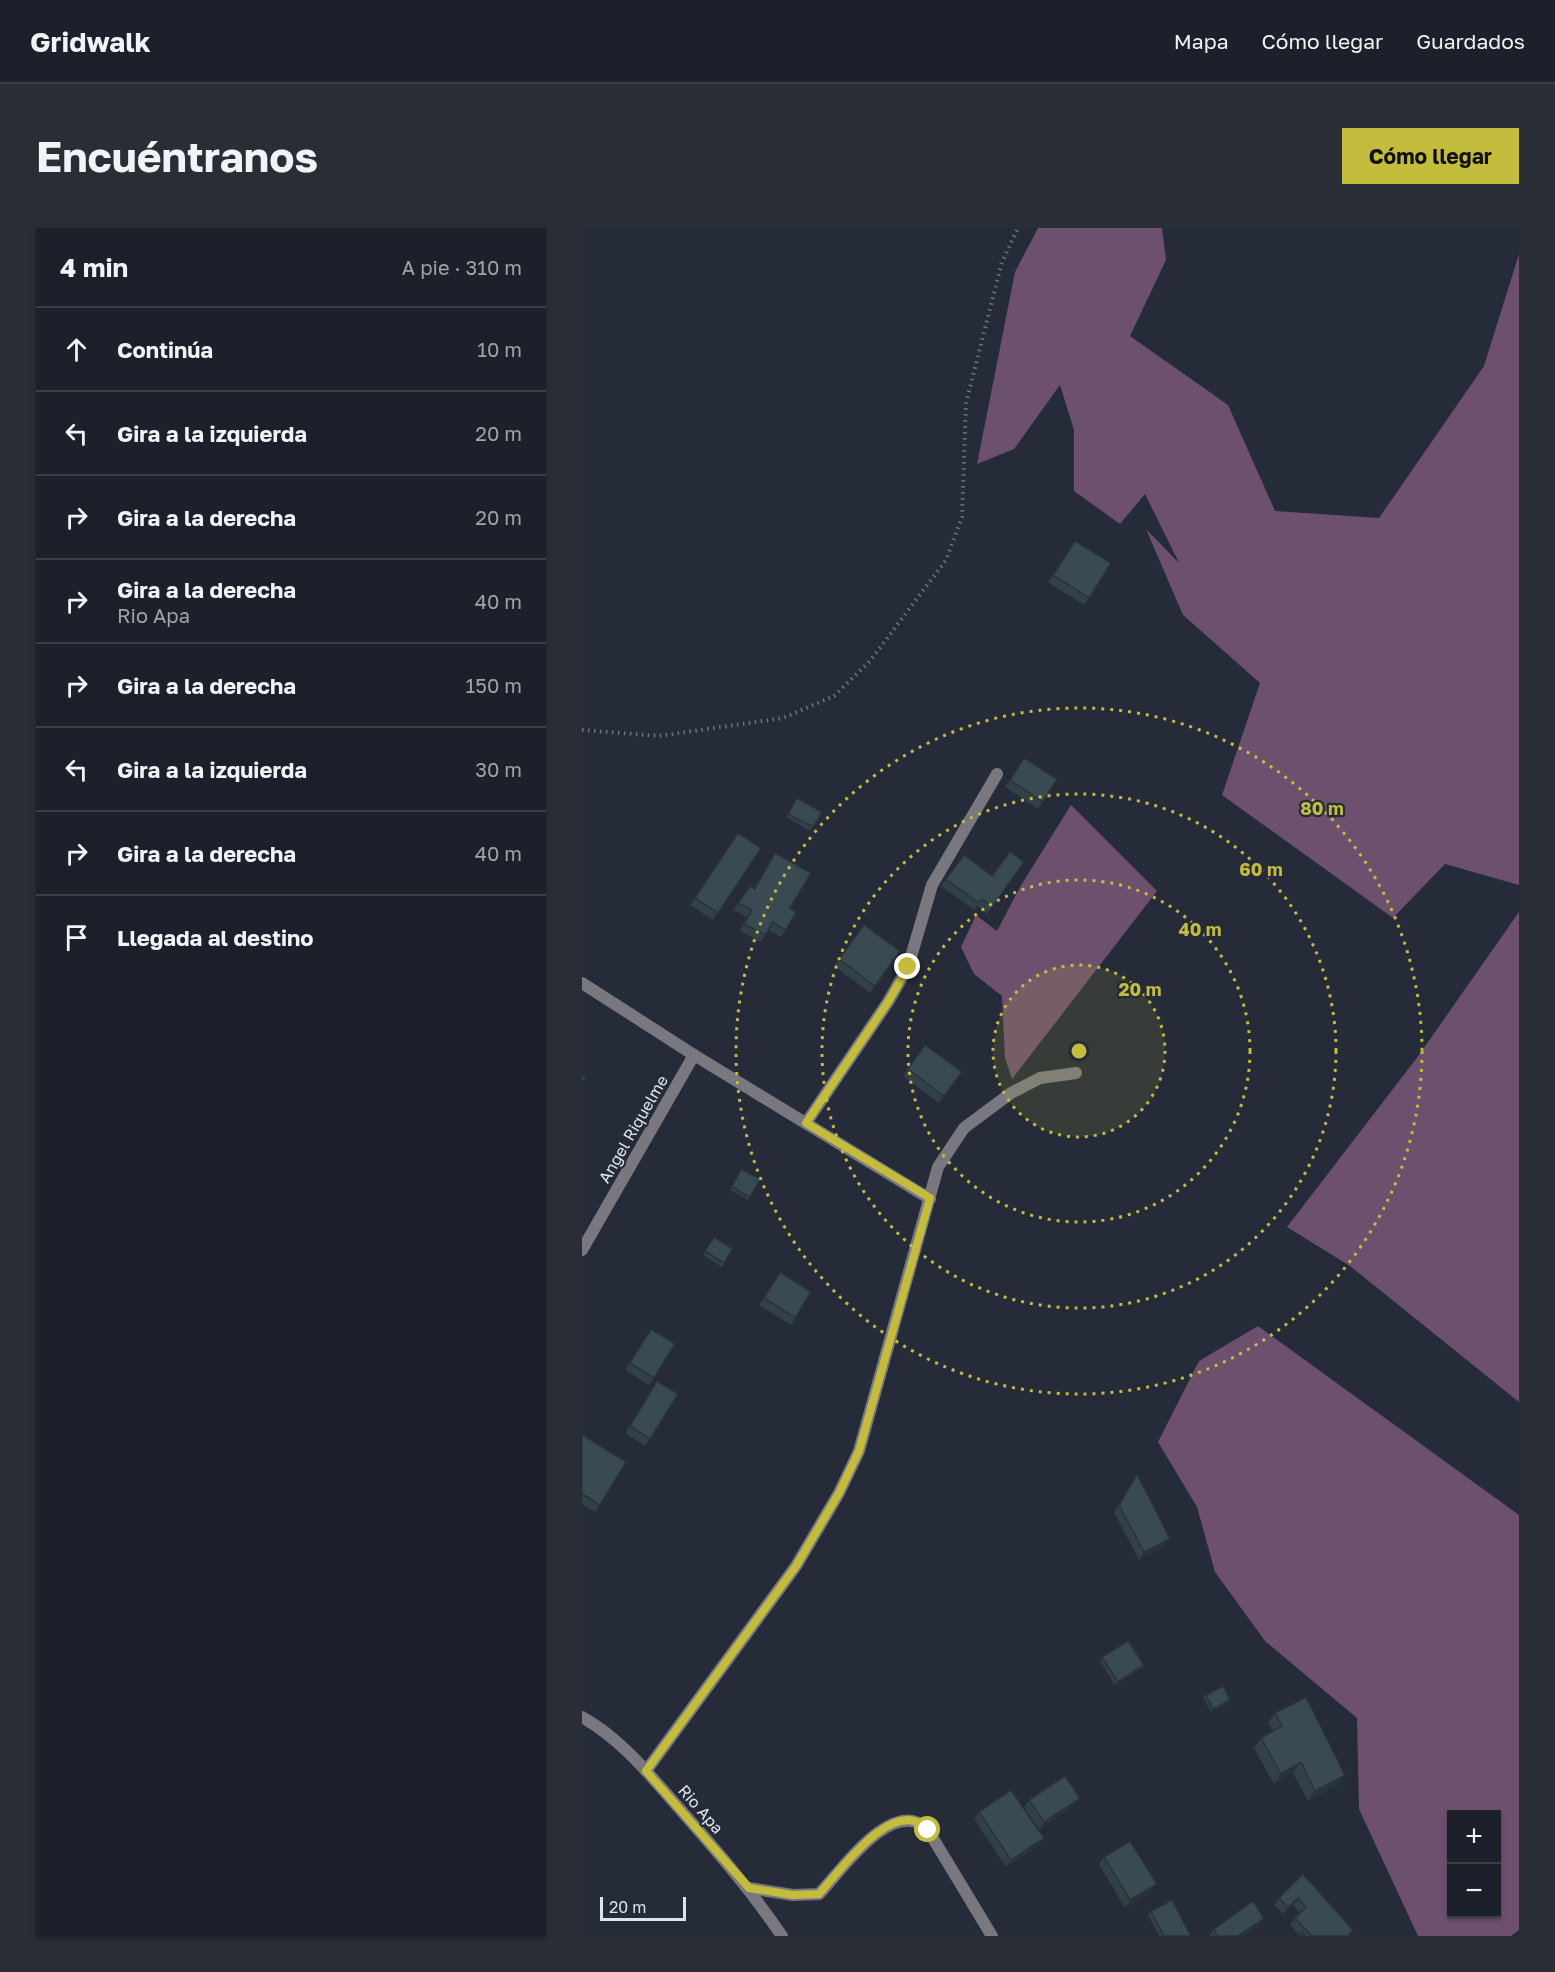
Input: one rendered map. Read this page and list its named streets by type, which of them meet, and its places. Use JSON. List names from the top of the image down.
{
  "streets": {
    "street": ["Angel Riquelme", "Rio Apa"]
  },
  "scale_bar": "20 m",
  "page": {
    "header": "Gridwalk",
    "nav": ["Mapa", "Cómo llegar", "Guardados"],
    "buttons": "Cómo llegar",
    "title": "Encuéntranos",
    "heading": ["4 min", "A pie · 310 m"],
    "list": [
      ["Continúa", "10 m"],
      ["Gira a la izquierda", "20 m"],
      ["Gira a la derecha", "20 m"],
      ["Gira a la derecha", "Rio Apa", "40 m"],
      ["Gira a la derecha", "150 m"],
      ["Gira a la izquierda", "30 m"],
      ["Gira a la derecha", "40 m"],
      "Llegada al destino"
    ],
    "map_buttons": ["+", "−"],
    "scale": "20 m"
  },
  "rings": [
    "80 m",
    "60 m",
    "40 m",
    "20 m"
  ]
}
